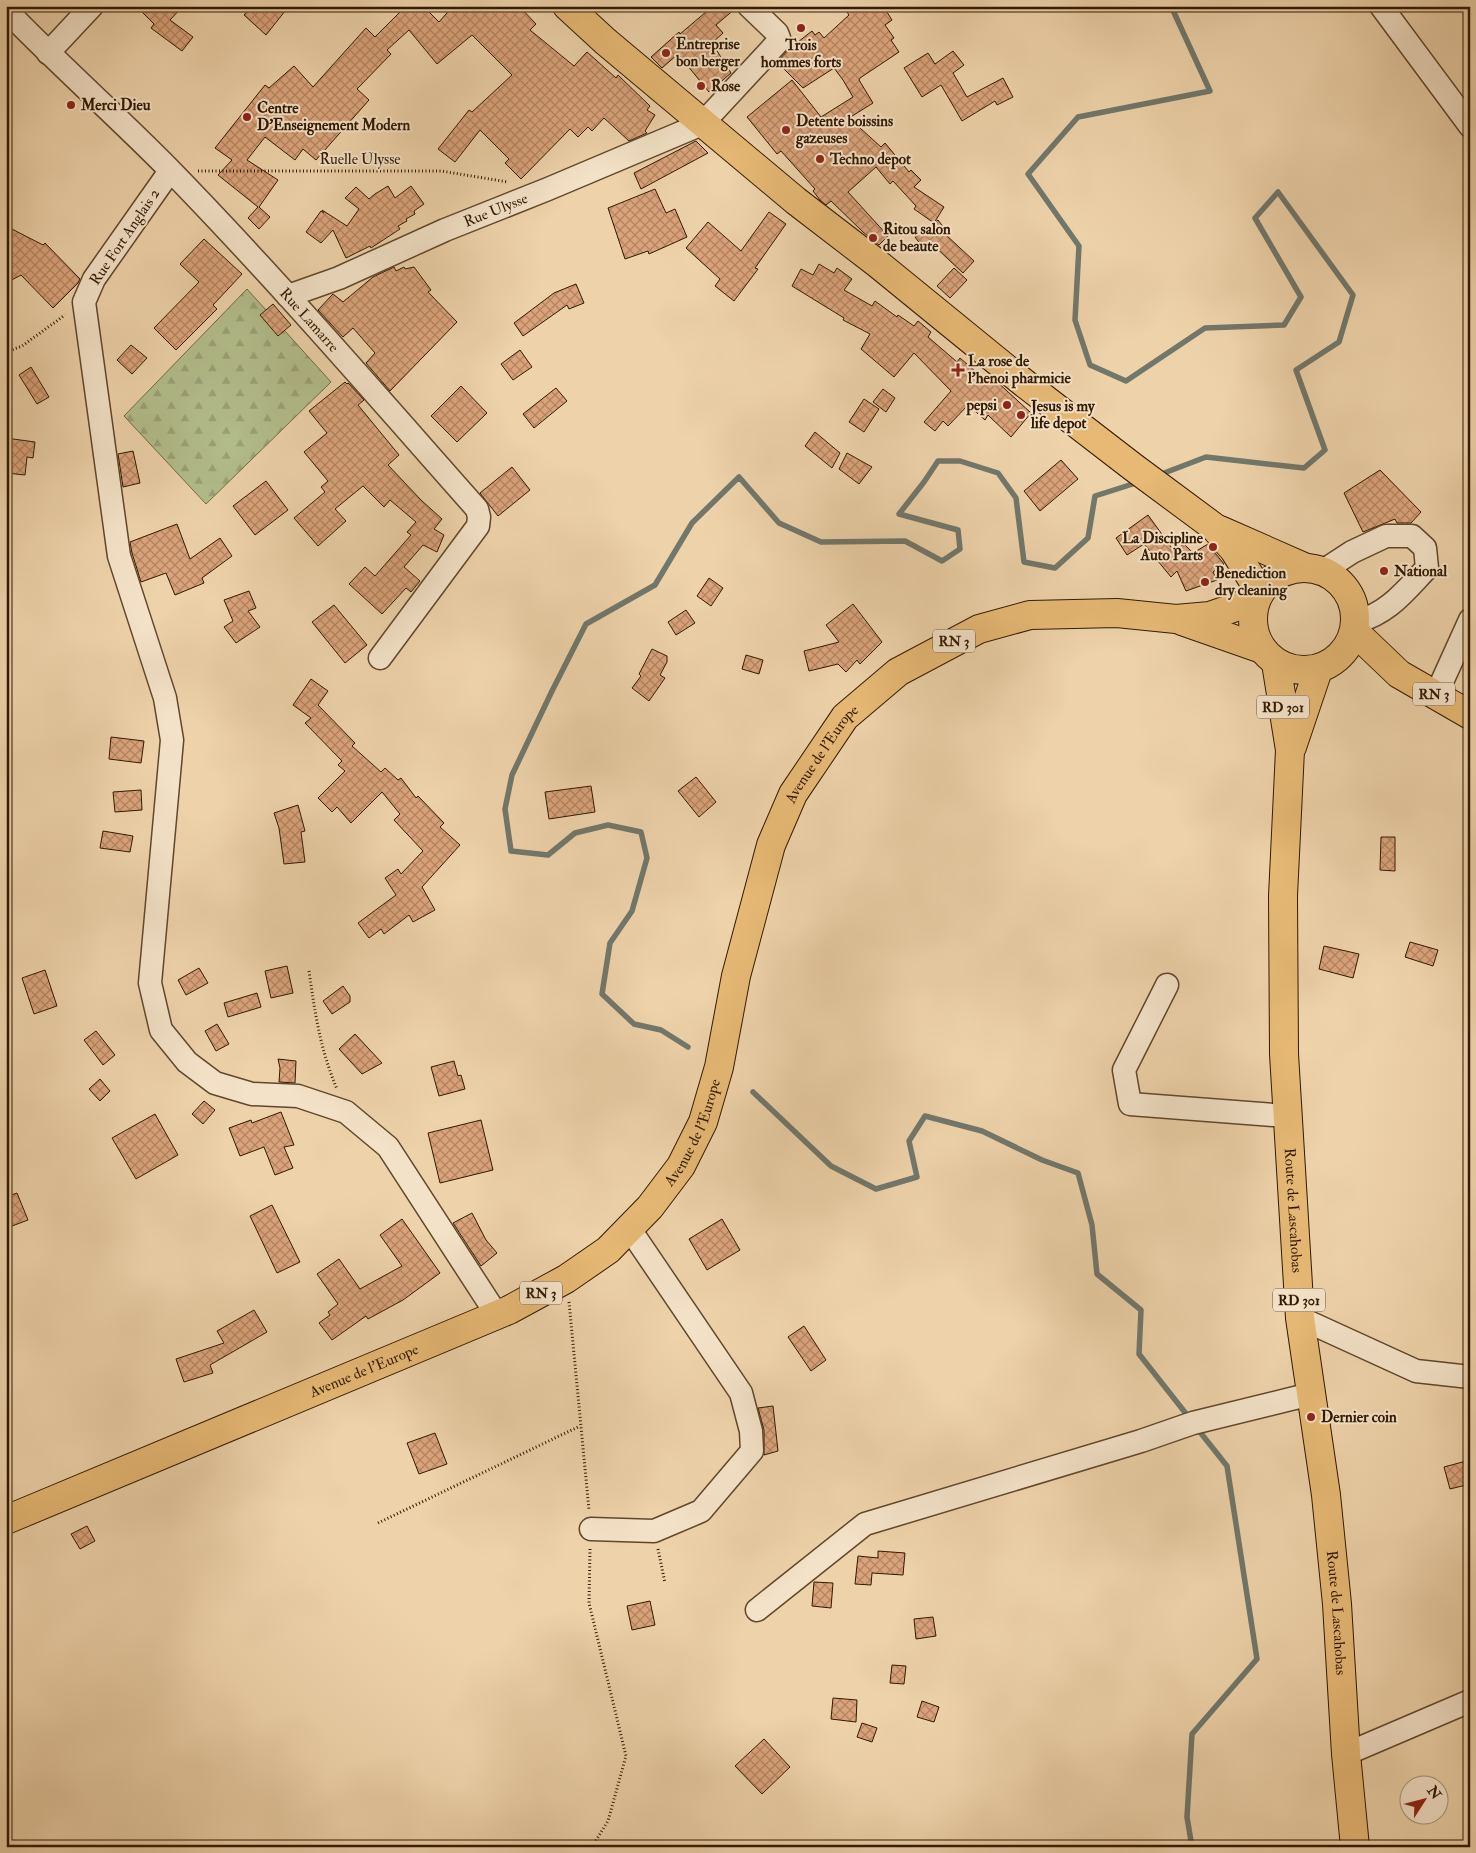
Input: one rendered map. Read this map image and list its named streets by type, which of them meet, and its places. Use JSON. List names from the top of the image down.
{
  "streets": {
    "main road": [
      "RN 3",
      "RD 301",
      "Avenue de l'Europe",
      "Route de Lascahobas"
    ],
    "street": ["Rue Ulysse", "Rue Fort Anglais 2", "Rue Lamarre"],
    "path": ["Ruelle Ulysse"]
  },
  "crossings": [
    ["Ruelle Ulysse", "Rue Fort Anglais 2"],
    ["Ruelle Ulysse", "Rue Lamarre"],
    ["Rue Ulysse", "Rue Lamarre"],
    ["Rue Fort Anglais 2", "Rue Lamarre"],
    ["RN 3", "Avenue de l'Europe"],
    ["RN 3", "Route de Lascahobas"],
    ["Avenue de l'Europe", "Route de Lascahobas"]
  ],
  "places": {
    "other": [
      "Trois hommes forts",
      "Entreprise bon berger",
      "Rose",
      "Merci Dieu",
      "Centre D'Enseignement Modern",
      "Detente boissins gazeuses",
      "Techno depot",
      "Ritou salon de beaute",
      "pepsi",
      "Jesus is my life depot",
      "La Discipline Auto Parts",
      "National",
      "Benediction dry cleaning",
      "Dernier coin"
    ],
    "health": ["La rose de l'henoi pharmicie"]
  },
  "north": "top right"
}
